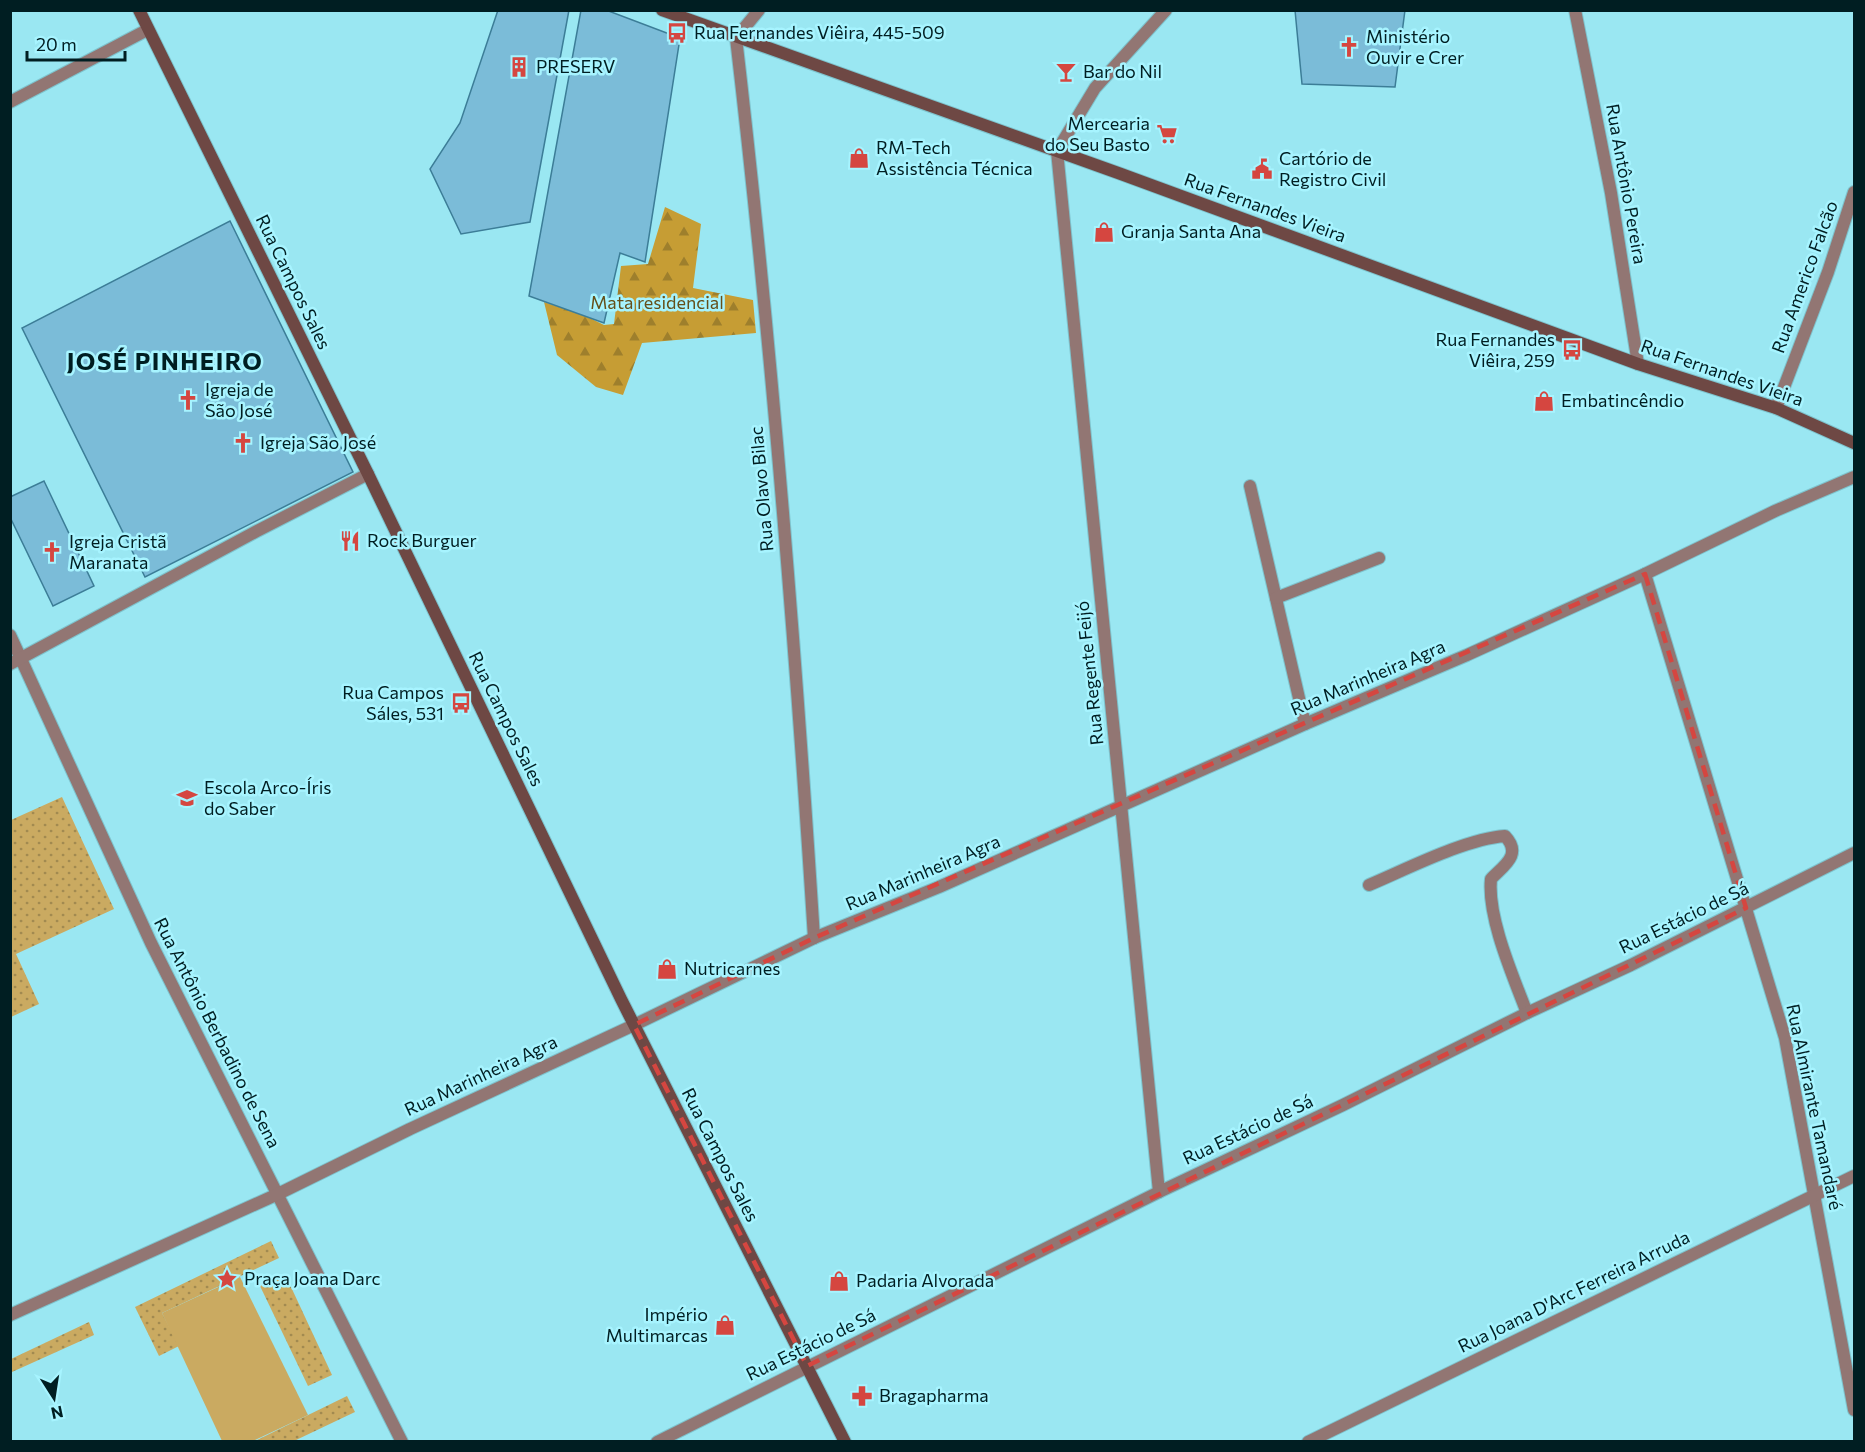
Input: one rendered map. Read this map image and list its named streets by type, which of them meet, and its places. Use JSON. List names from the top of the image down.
{
  "streets": {
    "street": [
      "Rua Antônio Pereira",
      "Rua Fernandes Vieira",
      "Rua Americo Falcão",
      "Rua Campos Sales",
      "Rua Olavo Bilac",
      "Rua Regente Feijó",
      "Rua Marinheira Agra",
      "Rua Estácio de Sá",
      "Rua Antônio Berbadino de Sena",
      "Rua Almirante Tamandaré",
      "Rua Joana D'Arc Ferreira Arruda"
    ]
  },
  "crossings": [
    ["Rua Antônio Pereira", "Rua Fernandes Vieira"],
    ["Rua Fernandes Vieira", "Rua Americo Falcão"],
    ["Rua Fernandes Vieira", "Rua Olavo Bilac"],
    ["Rua Fernandes Vieira", "Rua Regente Feijó"],
    ["Rua Campos Sales", "Rua Marinheira Agra"],
    ["Rua Campos Sales", "Rua Estácio de Sá"],
    ["Rua Olavo Bilac", "Rua Marinheira Agra"],
    ["Rua Regente Feijó", "Rua Marinheira Agra"],
    ["Rua Regente Feijó", "Rua Estácio de Sá"],
    ["Rua Marinheira Agra", "Rua Antônio Berbadino de Sena"],
    ["Rua Marinheira Agra", "Rua Almirante Tamandaré"],
    ["Rua Estácio de Sá", "Rua Almirante Tamandaré"],
    ["Rua Almirante Tamandaré", "Rua Joana D'Arc Ferreira Arruda"]
  ],
  "districts": ["JOSÉ PINHEIRO"],
  "parks": ["Mata residencial"],
  "places": {
    "bus stop": ["Rua Fernandes Viêira, 445-509", "Rua Fernandes Viêira, 259", "Rua Campos Sáles, 531"],
    "church": [
      "Ministério Ouvir e Crer",
      "Igreja de São José",
      "Igreja São José",
      "Igreja Cristã Maranata"
    ],
    "building": ["PRESERV"],
    "bar": ["Bar do Nil"],
    "supermarket": ["Mercearia do Seu Basto"],
    "shop": [
      "RM-Tech Assistência Técnica",
      "Granja Santa Ana",
      "Embatincêndio",
      "Nutricarnes",
      "Padaria Alvorada",
      "Império Multimarcas"
    ],
    "public building": ["Cartório de Registro Civil"],
    "restaurant": ["Rock Burguer"],
    "school or university": ["Escola Arco-Íris do Saber"],
    "place": ["Praça Joana Darc"],
    "pharmacy": ["Bragapharma"]
  },
  "scale_bar": "20 m",
  "north": "bottom"
}
